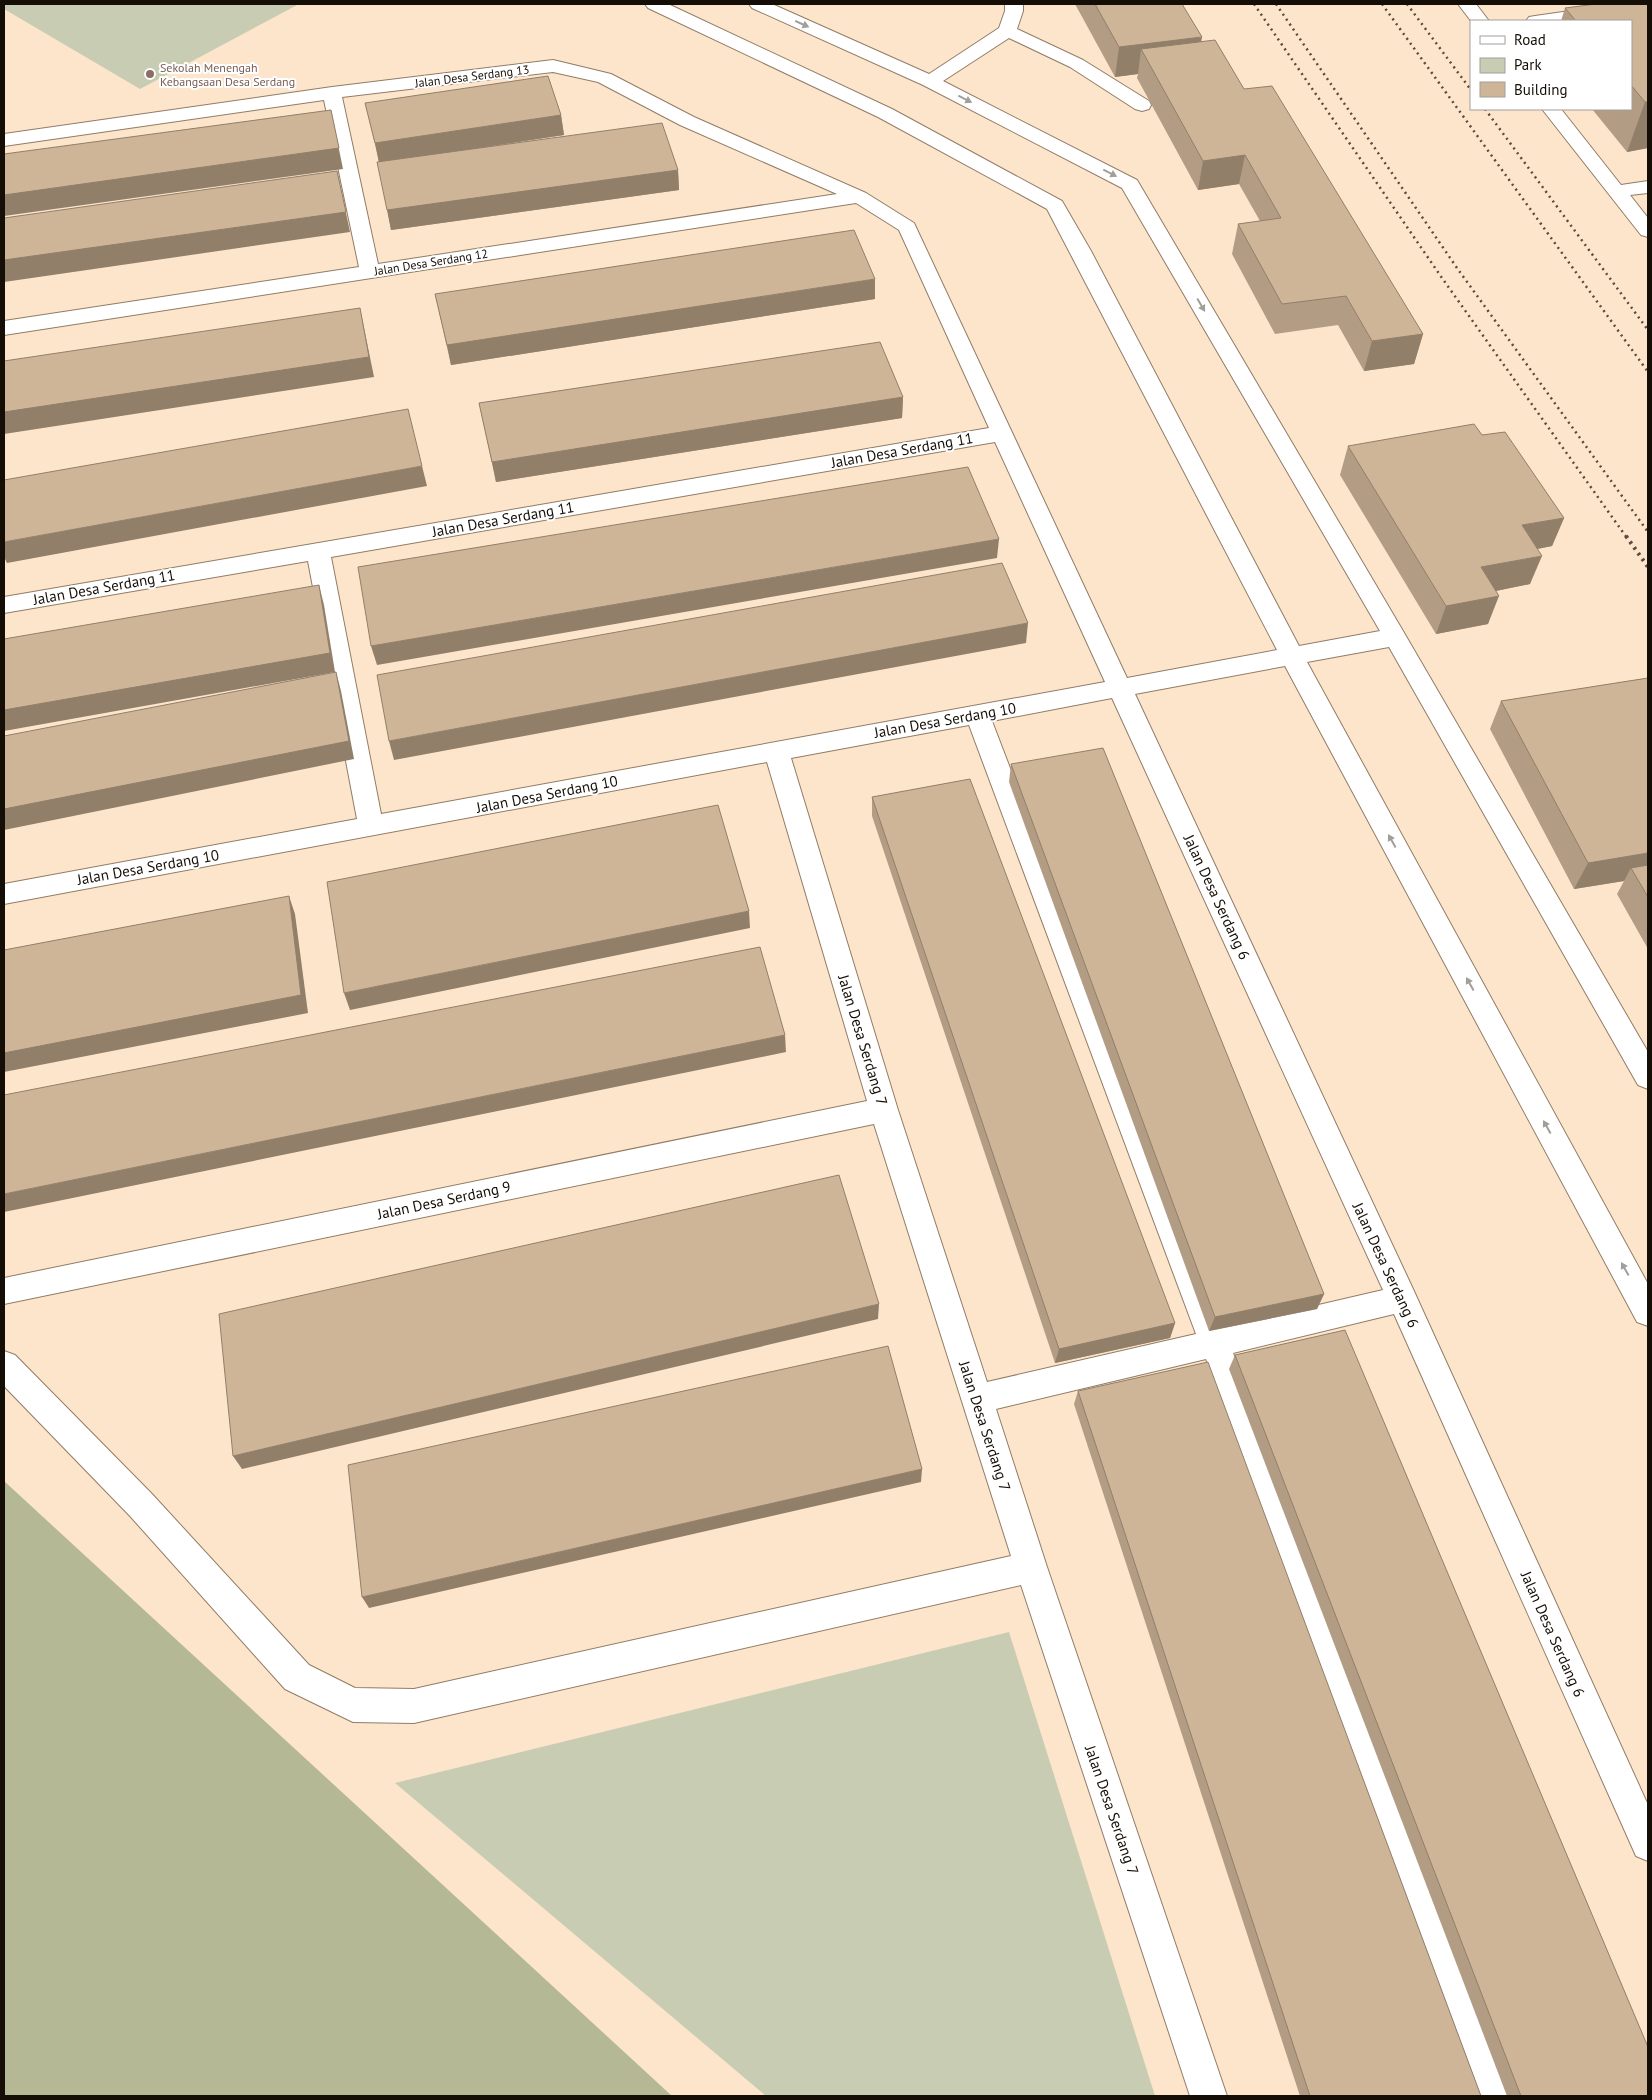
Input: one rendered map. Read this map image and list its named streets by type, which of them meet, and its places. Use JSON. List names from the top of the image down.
{
  "streets": {
    "street": [
      "Jalan Desa Serdang 13",
      "Jalan Desa Serdang 12",
      "Jalan Desa Serdang 11",
      "Jalan Desa Serdang 10",
      "Jalan Desa Serdang 6",
      "Jalan Desa Serdang 7",
      "Jalan Desa Serdang 9"
    ]
  },
  "crossings": [
    ["Jalan Desa Serdang 13", "Jalan Desa Serdang 12"],
    ["Jalan Desa Serdang 13", "Jalan Desa Serdang 6"],
    ["Jalan Desa Serdang 11", "Jalan Desa Serdang 6"],
    ["Jalan Desa Serdang 10", "Jalan Desa Serdang 6"],
    ["Jalan Desa Serdang 10", "Jalan Desa Serdang 7"],
    ["Jalan Desa Serdang 7", "Jalan Desa Serdang 9"]
  ],
  "places": ["Sekolah Menengah Kebangsaan Desa Serdang"],
  "legend": ["Road", "Park", "Building"]
}
